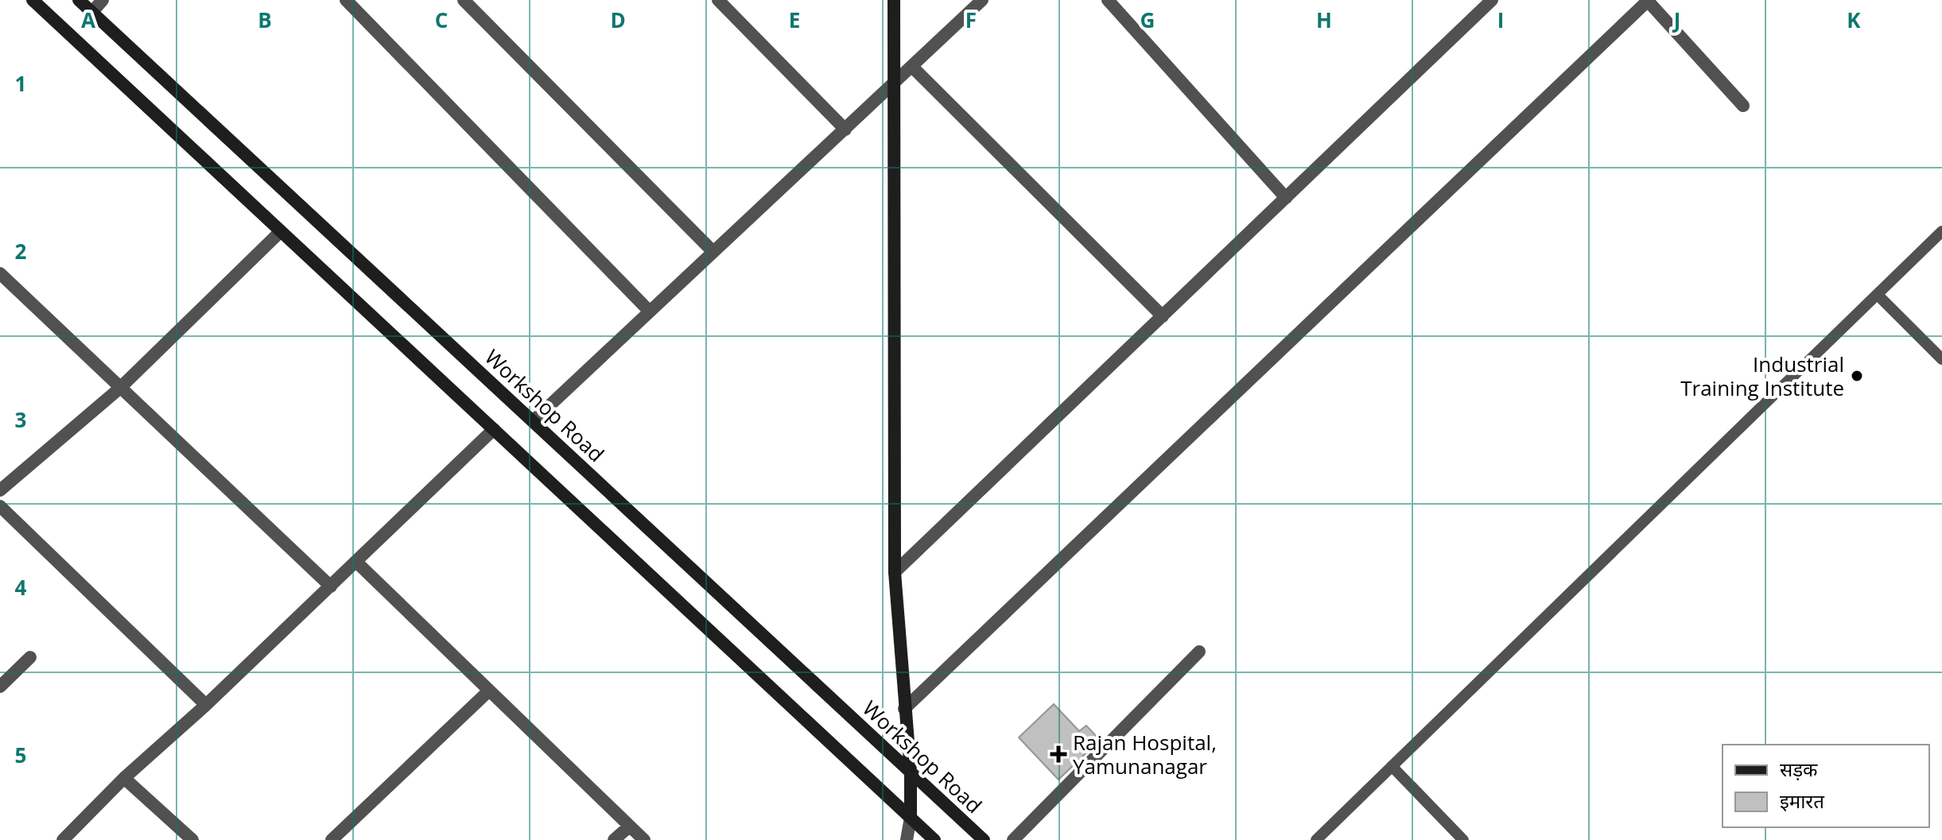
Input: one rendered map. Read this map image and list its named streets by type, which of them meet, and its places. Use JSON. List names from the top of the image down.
{
  "streets": {
    "main road": ["Workshop Road"]
  },
  "places": {
    "other": ["Industrial Training Institute"],
    "health": ["Rajan Hospital, Yamunanagar"]
  },
  "legend": ["सड़क", "इमारत"],
  "grid": {
    "columns": [
      "A",
      "B",
      "C",
      "D",
      "E",
      "F",
      "G",
      "H",
      "I",
      "J",
      "K"
    ],
    "rows": [
      "1",
      "2",
      "3",
      "4",
      "5"
    ]
  }
}
